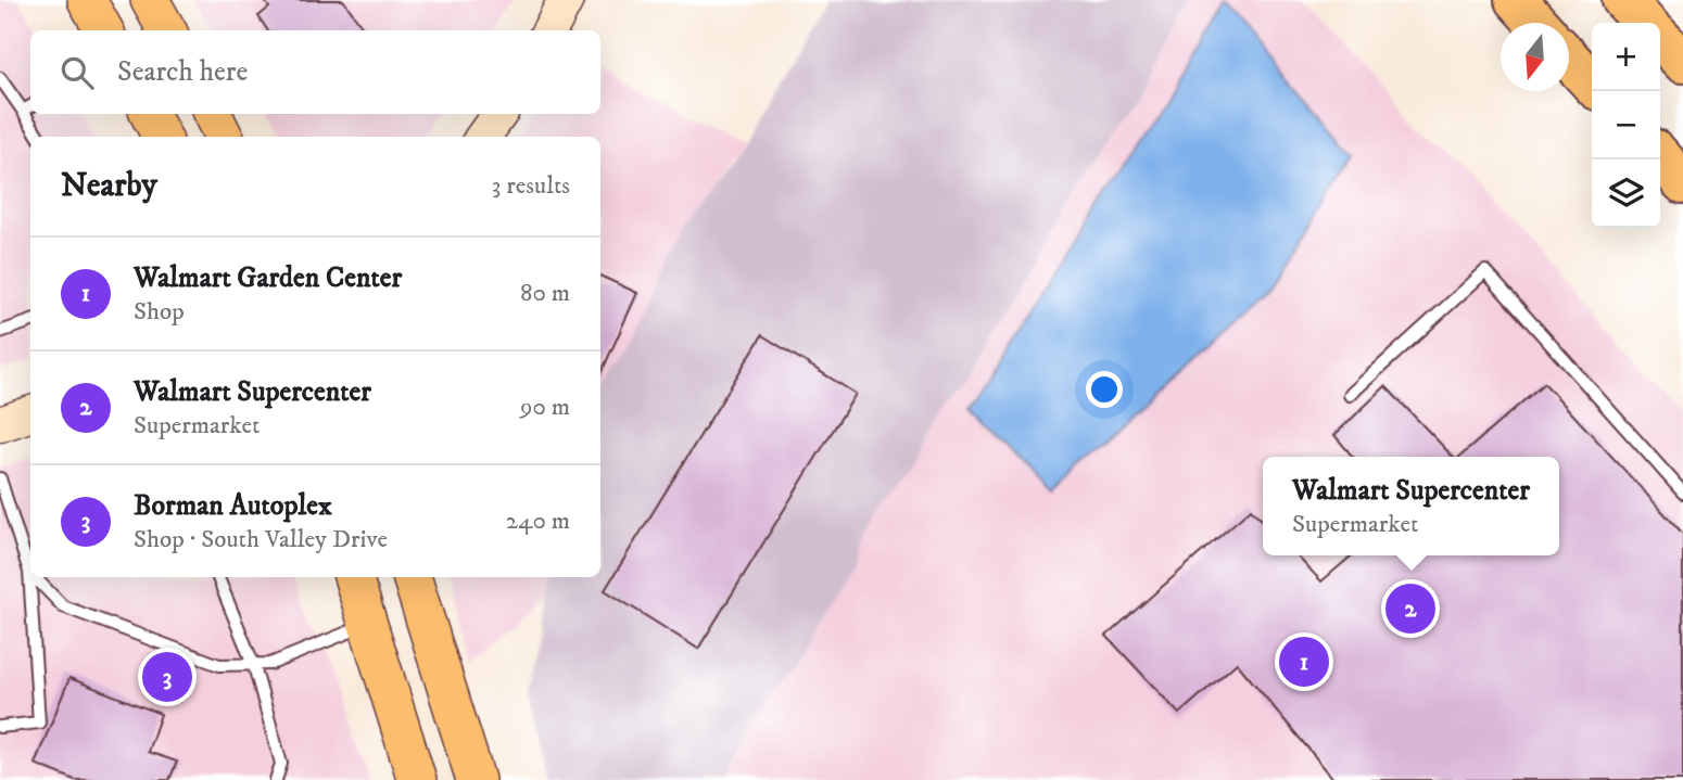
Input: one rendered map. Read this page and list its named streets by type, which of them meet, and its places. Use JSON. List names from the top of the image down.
{
  "north": "bottom",
  "page": {
    "map_buttons": ["+", "−"],
    "search": "Search here",
    "heading": ["Nearby", "3 results"],
    "list": [
      {
        "mark": "1",
        "name": "Walmart Garden Center",
        "note": "Shop",
        "value": "80 m"
      },
      {
        "mark": "2",
        "name": "Walmart Supercenter",
        "note": "Supermarket",
        "value": "90 m"
      },
      {
        "mark": "3",
        "name": "Borman Autoplex",
        "note": "Shop · South Valley Drive",
        "value": "240 m"
      }
    ],
    "popup": ["Walmart Supercenter", "Supermarket"],
    "pins": ["2", "1", "3"]
  }
}
